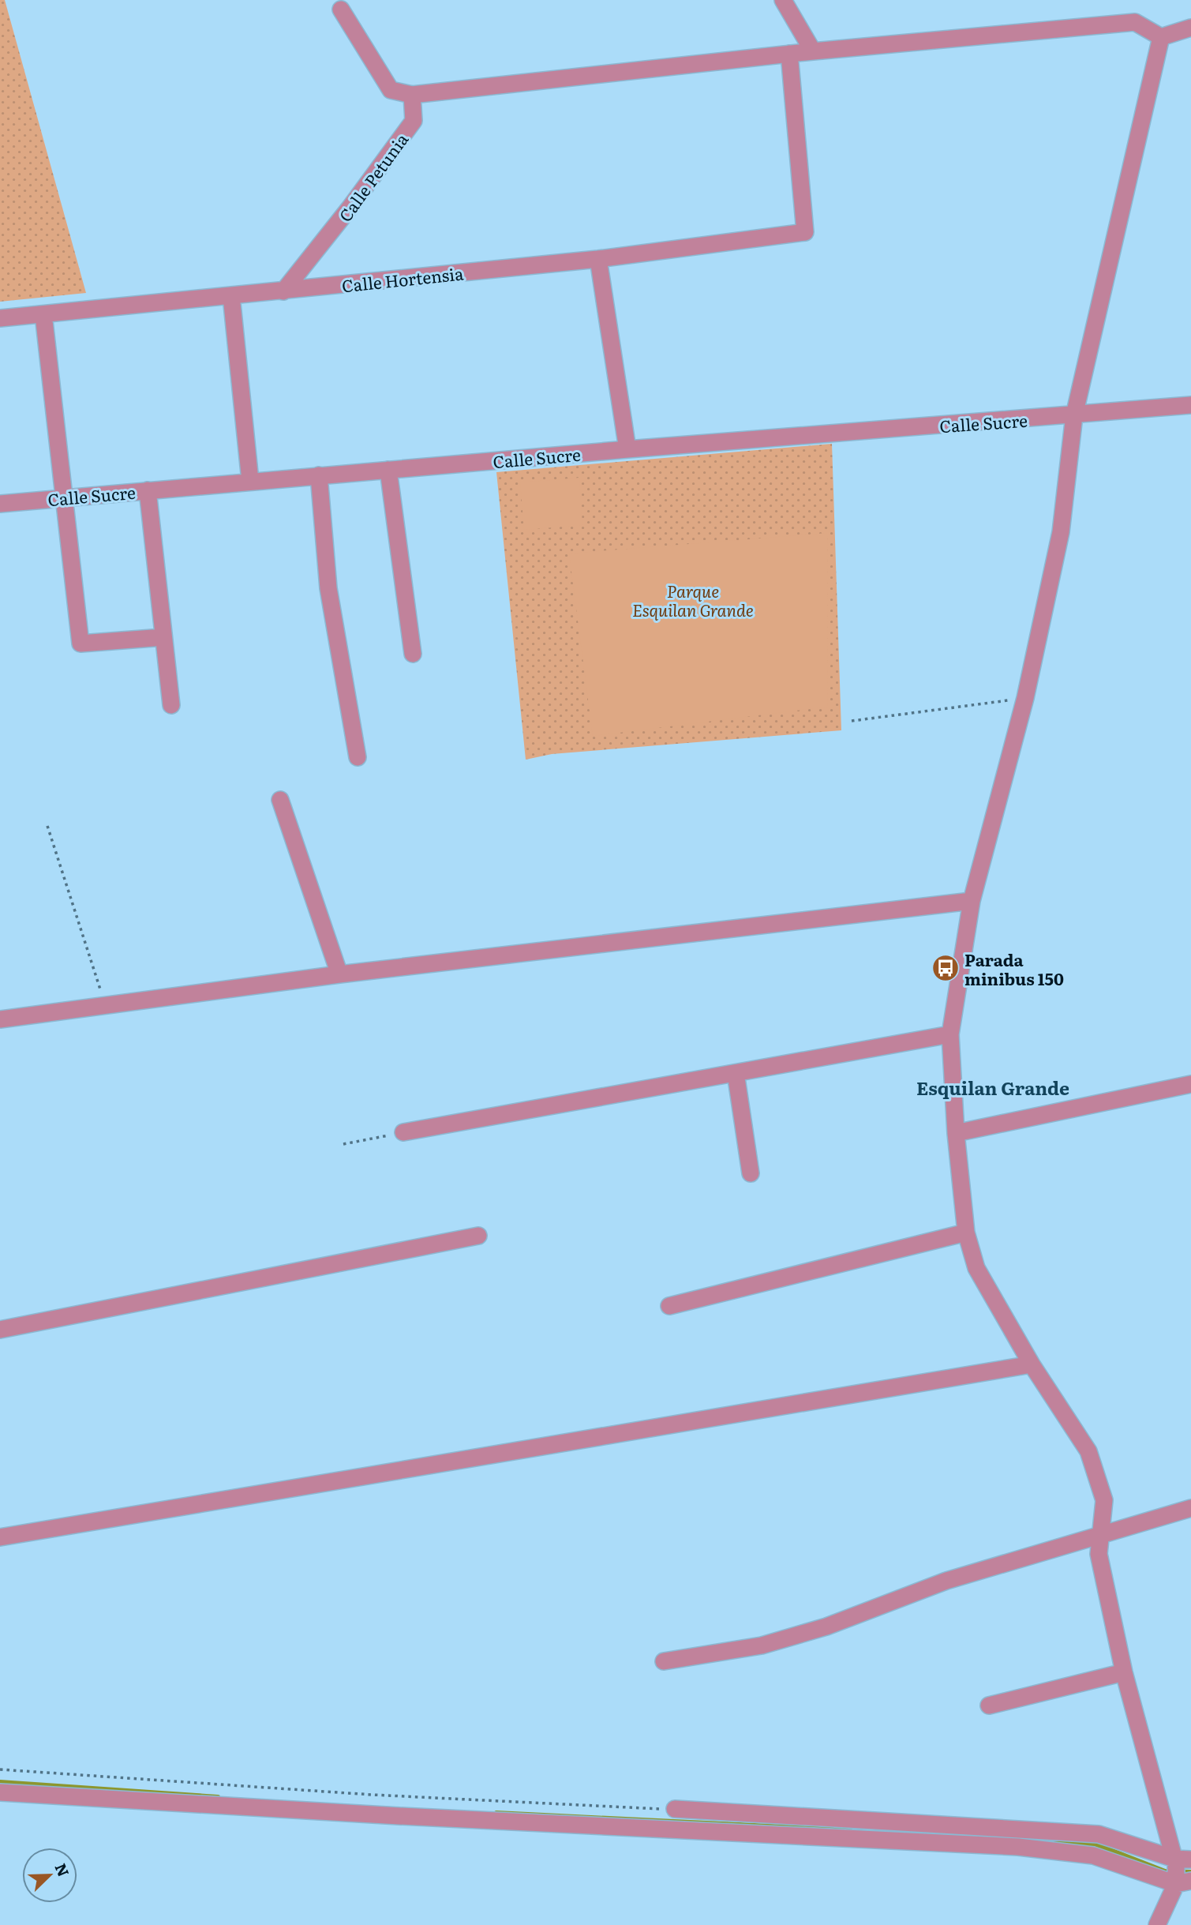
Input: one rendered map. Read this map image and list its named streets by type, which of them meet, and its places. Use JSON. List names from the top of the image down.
{
  "streets": {
    "street": ["Calle Petunia", "Calle Hortensia", "Calle Sucre"]
  },
  "crossings": [
    ["Calle Petunia", "Calle Hortensia"]
  ],
  "districts": ["Esquilan Grande"],
  "parks": ["Parque Esquilan Grande"],
  "places": {
    "bus stop": ["Parada minibus 150"]
  },
  "north": "top right"
}
